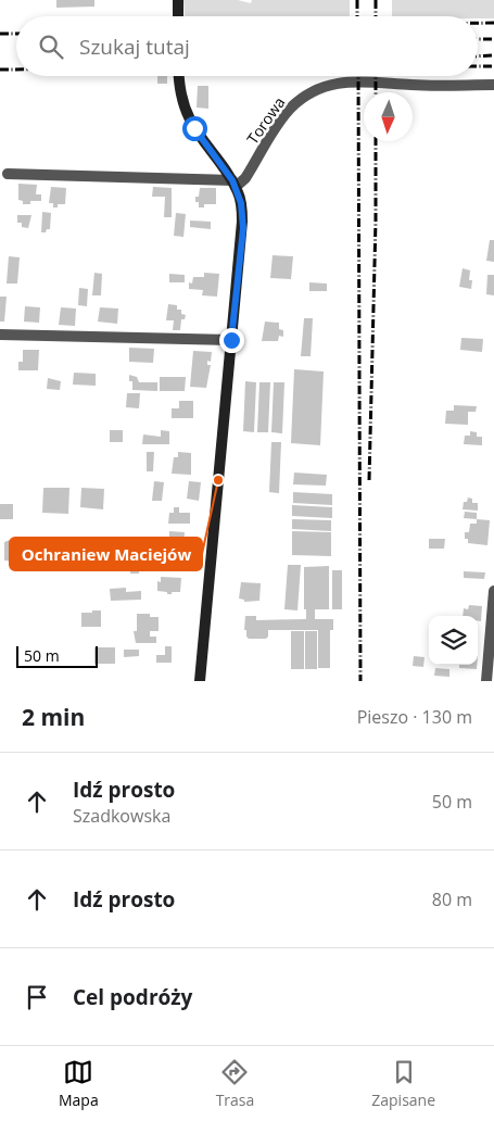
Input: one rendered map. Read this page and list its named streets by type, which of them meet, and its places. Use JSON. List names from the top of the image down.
{
  "streets": {
    "street": ["Torowa"]
  },
  "places": ["Ochraniew Maciejów"],
  "scale_bar": "50 m",
  "north": "bottom",
  "page": {
    "search": "Szukaj tutaj",
    "scale": "50 m",
    "heading": ["2 min", "Pieszo · 130 m"],
    "list": [
      ["Idź prosto", "Szadkowska", "50 m"],
      ["Idź prosto", "80 m"],
      "Cel podróży"
    ],
    "nav": ["Mapa", "Trasa", "Zapisane"]
  }
}
